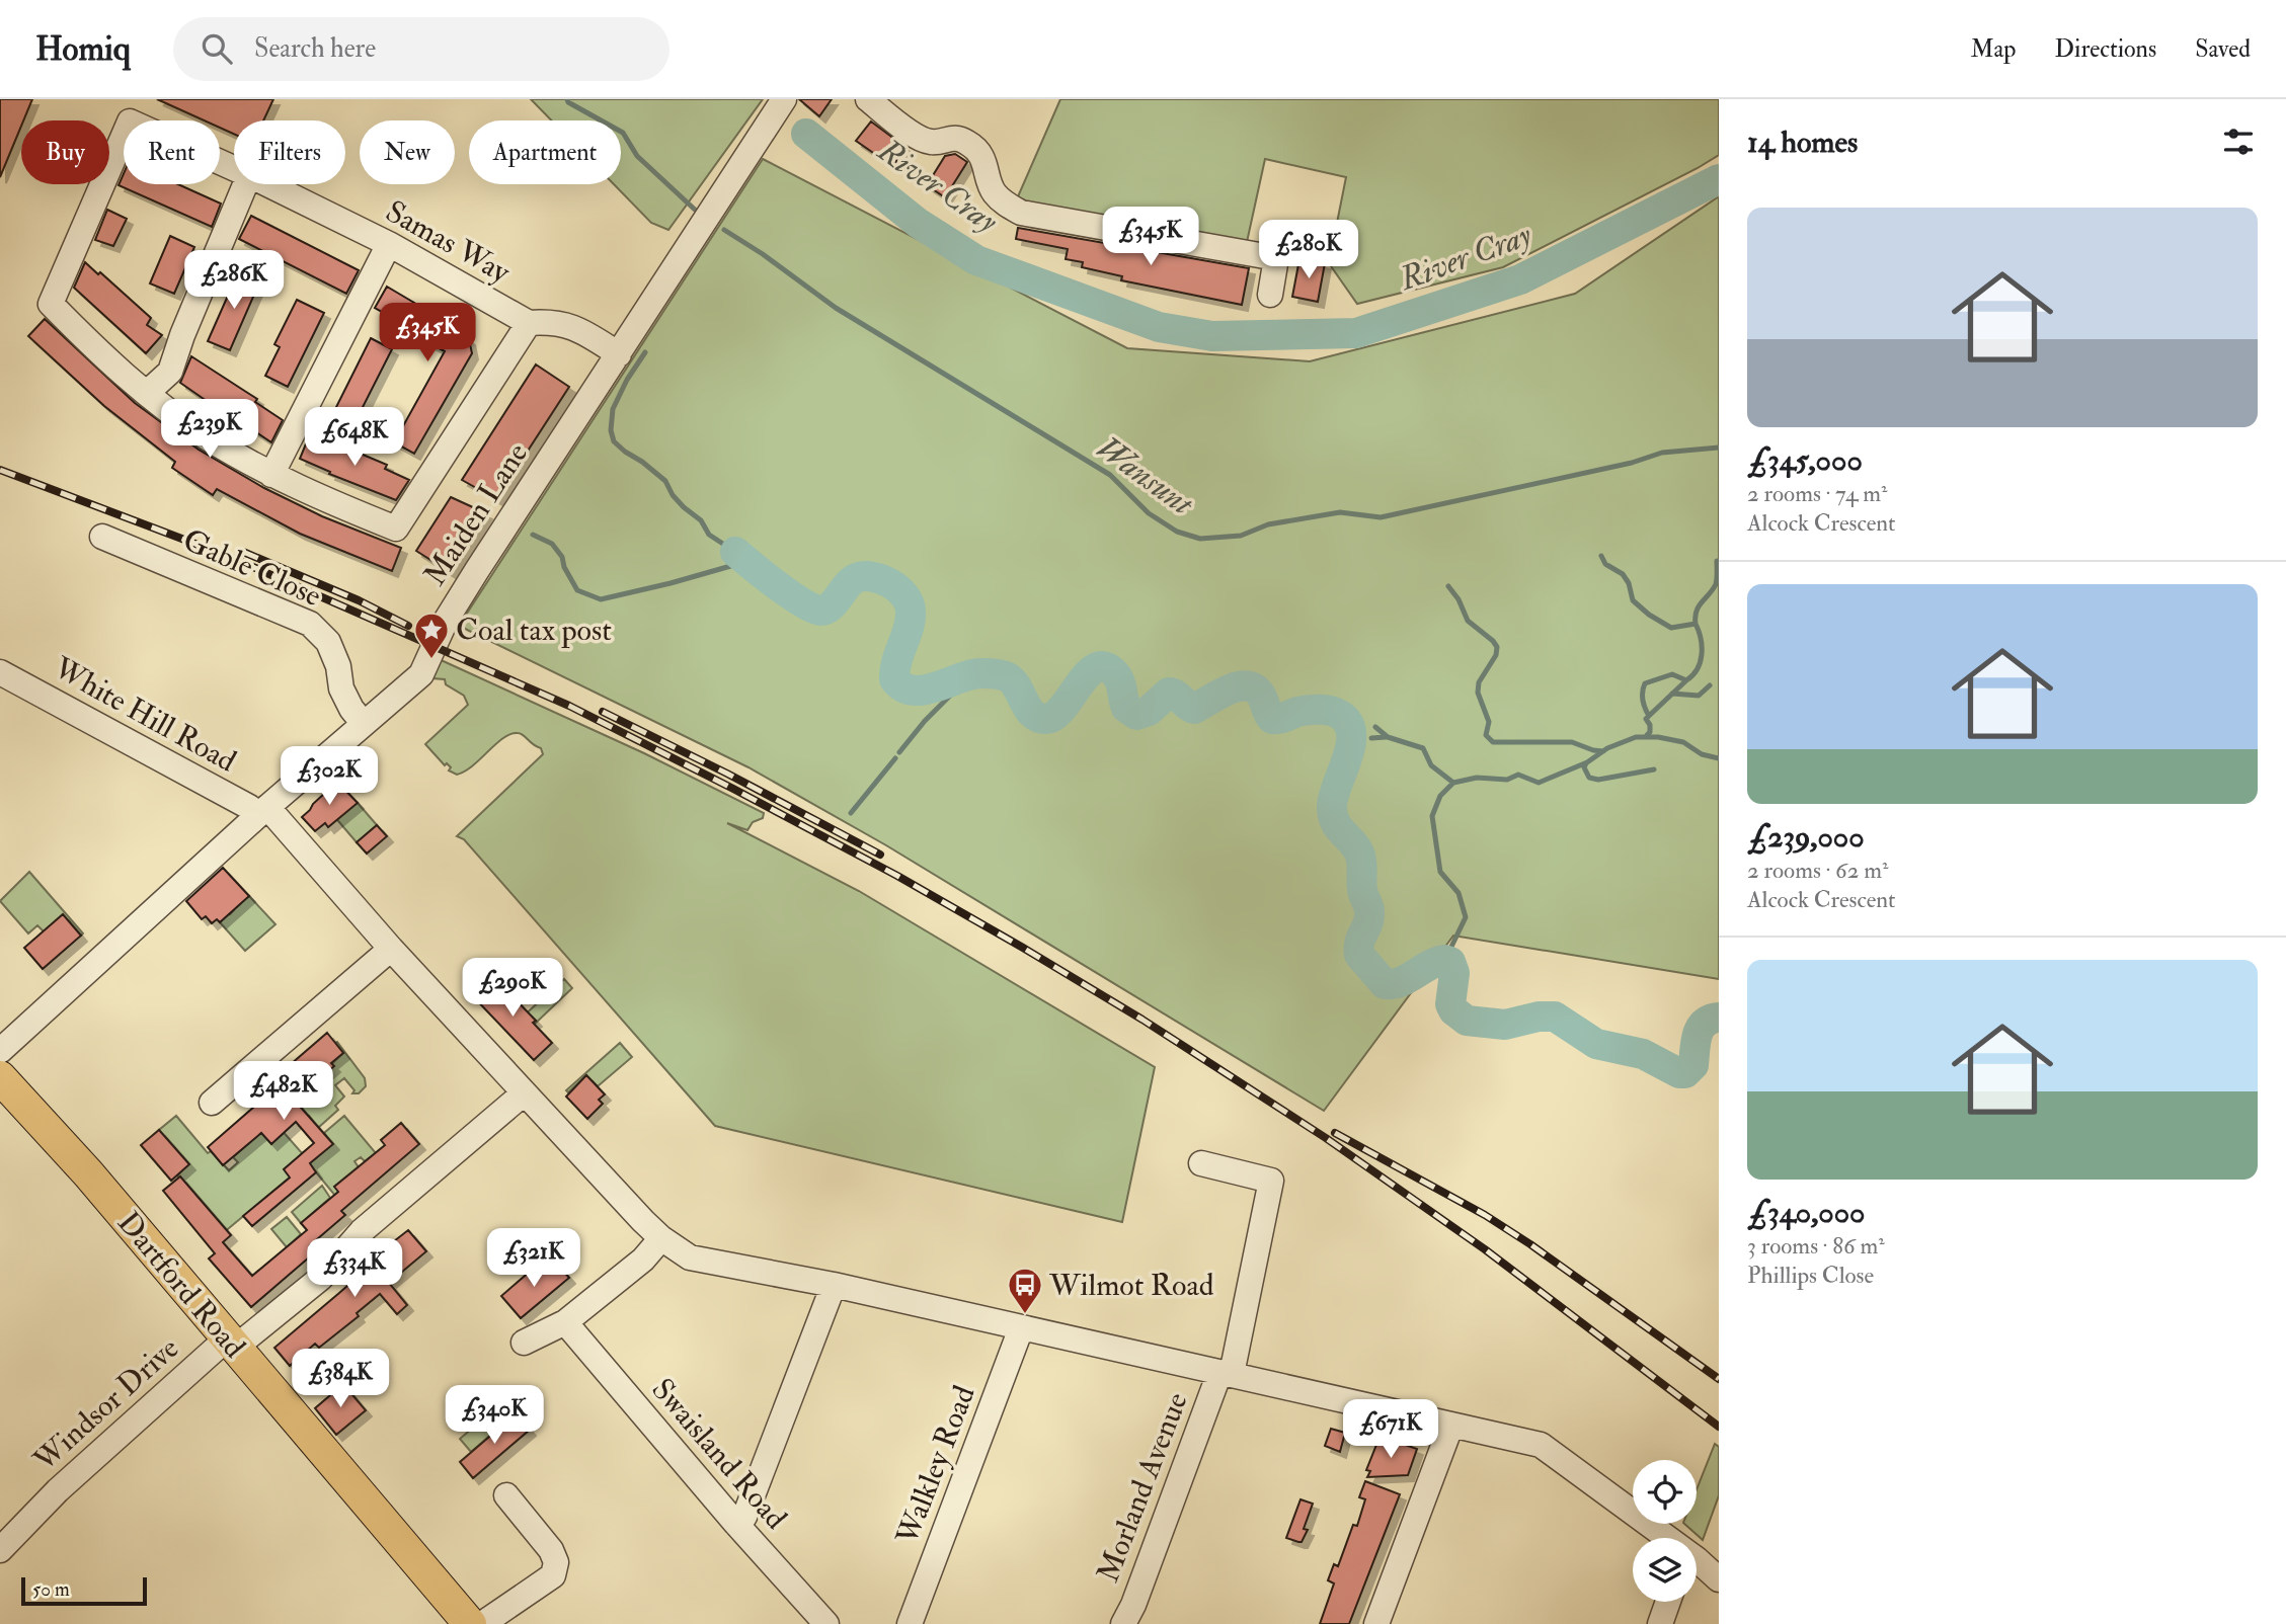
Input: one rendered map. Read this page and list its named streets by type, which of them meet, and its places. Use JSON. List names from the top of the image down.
{
  "streets": {
    "main road": ["Dartford Road"],
    "street": [
      "Samas Way",
      "Maiden Lane",
      "Gable Close",
      "White Hill Road",
      "Windsor Drive",
      "Swaisland Road",
      "Walkley Road",
      "Morland Avenue"
    ]
  },
  "crossings": [
    ["Samas Way", "Maiden Lane"],
    ["Maiden Lane", "Gable Close"],
    ["Maiden Lane", "White Hill Road"],
    ["Dartford Road", "Windsor Drive"]
  ],
  "water": ["River Cray", "Wansunt"],
  "places": {
    "place": ["Coal tax post"],
    "bus stop": ["Wilmot Road"]
  },
  "scale_bar": "50 m",
  "page": {
    "header": "Homiq",
    "search": "Search here",
    "nav": ["Map", "Directions", "Saved"],
    "heading": "14 homes",
    "chip": [
      "Buy",
      "Rent",
      "Filters",
      "New",
      "Apartment"
    ],
    "list": [
      {
        "name": "£345,000",
        "note": "2 rooms · 74 m² · Alcock Crescent"
      },
      {
        "name": "£239,000",
        "note": "2 rooms · 62 m² · Alcock Crescent"
      },
      {
        "name": "£340,000",
        "note": "3 rooms · 86 m² · Phillips Close"
      }
    ],
    "price": [
      "£345K",
      "£280K",
      "£286K",
      "£345K",
      "£239K",
      "£648K",
      "£302K",
      "£290K",
      "£482K",
      "£321K",
      "£334K",
      "£384K",
      "£340K",
      "£671K"
    ],
    "scale": "50 m"
  }
}
